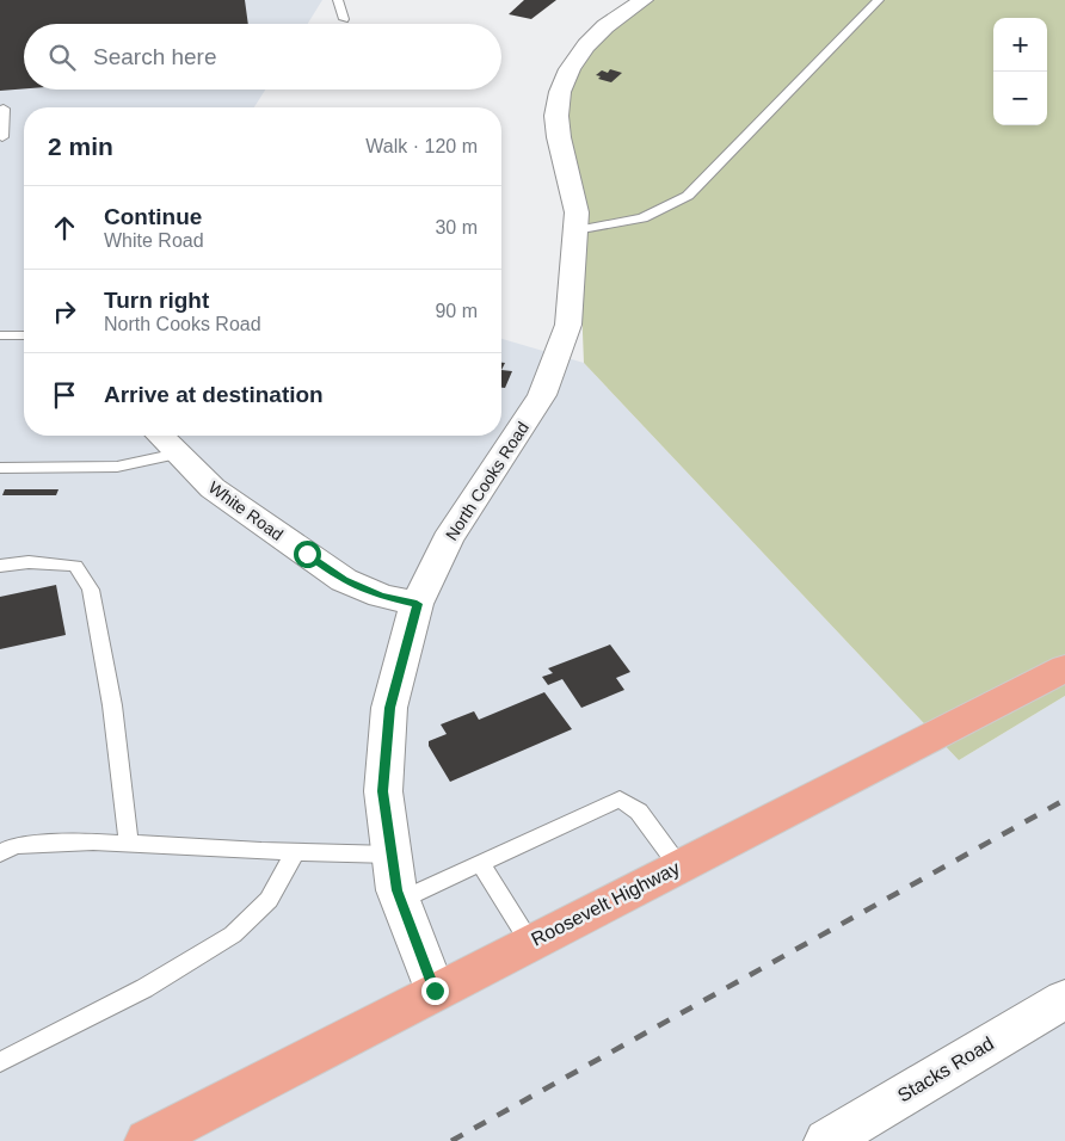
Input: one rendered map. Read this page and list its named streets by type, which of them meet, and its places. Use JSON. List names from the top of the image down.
{
  "streets": {
    "main road": ["Roosevelt Highway"],
    "street": ["North Cooks Road", "White Road", "Stacks Road"]
  },
  "crossings": [
    ["North Cooks Road", "White Road"],
    ["North Cooks Road", "Roosevelt Highway"]
  ],
  "page": {
    "map_buttons": ["+", "−"],
    "search": "Search here",
    "heading": ["2 min", "Walk · 120 m"],
    "list": [
      ["Continue", "White Road", "30 m"],
      ["Turn right", "North Cooks Road", "90 m"],
      "Arrive at destination"
    ]
  }
}
